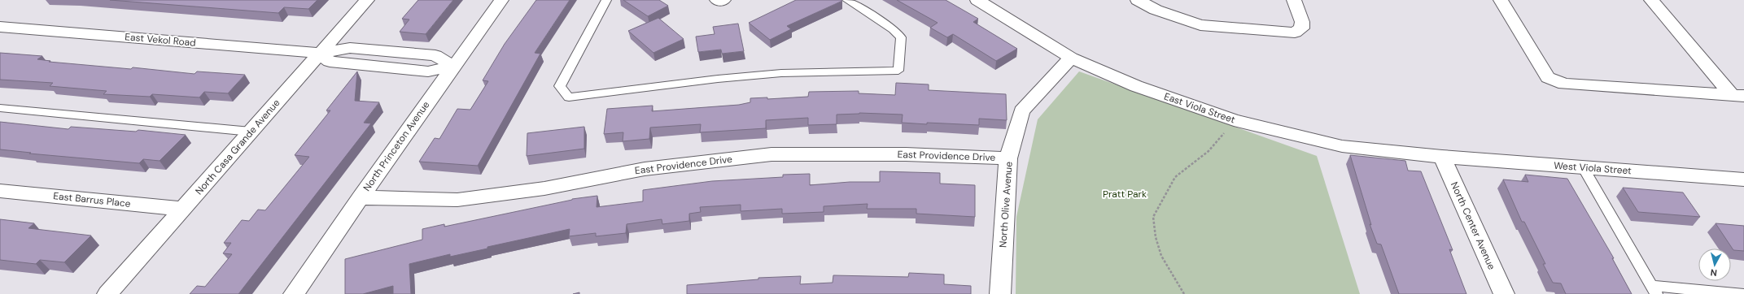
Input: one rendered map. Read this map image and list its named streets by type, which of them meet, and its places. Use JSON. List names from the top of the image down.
{
  "streets": {
    "street": [
      "East Vekol Road",
      "East Viola Street",
      "North Princeton Avenue",
      "North Casa Grande Avenue",
      "East Providence Drive",
      "West Viola Street",
      "East Barrus Place",
      "North Olive Avenue",
      "North Center Avenue"
    ]
  },
  "crossings": [
    ["East Vekol Road", "North Casa Grande Avenue"],
    ["East Viola Street", "West Viola Street"],
    ["East Viola Street", "North Olive Avenue"],
    ["East Viola Street", "North Center Avenue"],
    ["North Princeton Avenue", "East Providence Drive"],
    ["North Casa Grande Avenue", "East Barrus Place"],
    ["East Providence Drive", "North Olive Avenue"],
    ["West Viola Street", "North Center Avenue"]
  ],
  "parks": ["Pratt Park"],
  "north": "bottom"
}
